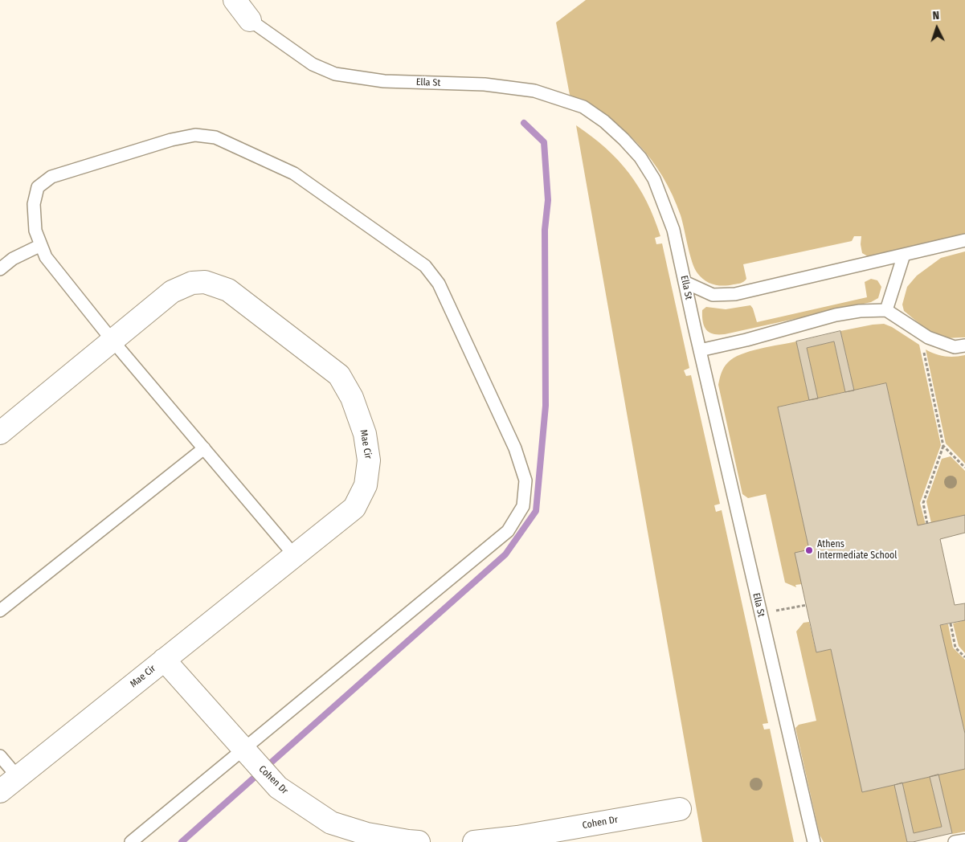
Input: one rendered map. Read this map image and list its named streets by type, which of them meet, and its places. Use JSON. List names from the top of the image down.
{
  "streets": {
    "street": ["Mae Cir", "Cohen Dr"],
    "lane": ["Ella St"]
  },
  "crossings": [
    ["Mae Cir", "Cohen Dr"]
  ],
  "places": ["Athens Intermediate School"],
  "north": "top"
}
